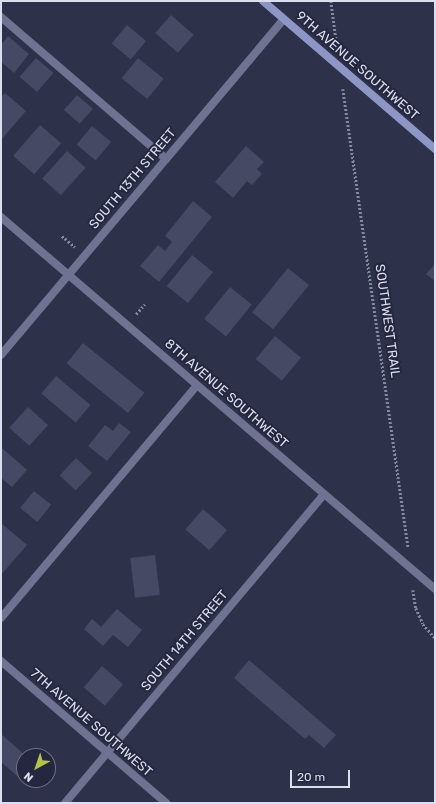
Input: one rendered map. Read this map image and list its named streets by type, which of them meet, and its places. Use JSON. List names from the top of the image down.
{
  "streets": {
    "street": [
      "9TH AVENUE SOUTHWEST",
      "SOUTH 13TH STREET",
      "8TH AVENUE SOUTHWEST",
      "SOUTH 14TH STREET",
      "7TH AVENUE SOUTHWEST"
    ],
    "path": ["SOUTHWEST TRAIL"]
  },
  "crossings": [
    ["9TH AVENUE SOUTHWEST", "SOUTH 13TH STREET"],
    ["9TH AVENUE SOUTHWEST", "SOUTHWEST TRAIL"],
    ["SOUTH 13TH STREET", "8TH AVENUE SOUTHWEST"],
    ["SOUTHWEST TRAIL", "8TH AVENUE SOUTHWEST"],
    ["8TH AVENUE SOUTHWEST", "SOUTH 14TH STREET"],
    ["SOUTH 14TH STREET", "7TH AVENUE SOUTHWEST"]
  ],
  "scale_bar": "20 m",
  "north": "bottom left"
}
